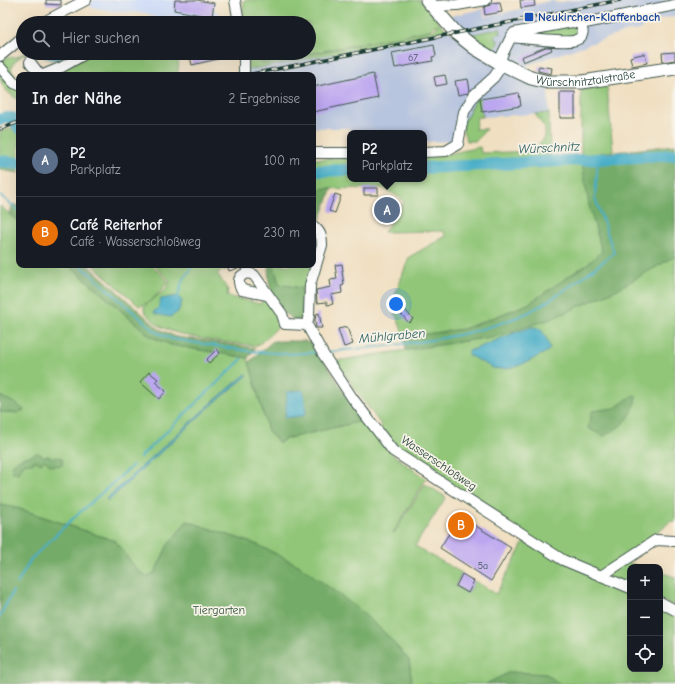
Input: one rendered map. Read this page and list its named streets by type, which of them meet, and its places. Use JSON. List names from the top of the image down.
{
  "streets": {
    "main road": ["Würschnitztalstraße"],
    "street": ["Wasserschloßweg"]
  },
  "water": ["Würschnitz", "Mühlgraben"],
  "parks": ["Tiergarten"],
  "places": {
    "transit": ["Neukirchen-Klaffenbach"]
  },
  "house_numbers": ["67", "5a"],
  "page": {
    "search": "Hier suchen",
    "heading": ["In der Nähe", "2 Ergebnisse"],
    "list": [
      {
        "mark": "A",
        "name": "P2",
        "note": "Parkplatz",
        "value": "100 m"
      },
      {
        "mark": "B",
        "name": "Café Reiterhof",
        "note": "Café · Wasserschloßweg",
        "value": "230 m"
      }
    ],
    "popup": ["P2", "Parkplatz"],
    "pins": ["A", "B"],
    "map_buttons": ["+", "−"]
  }
}
